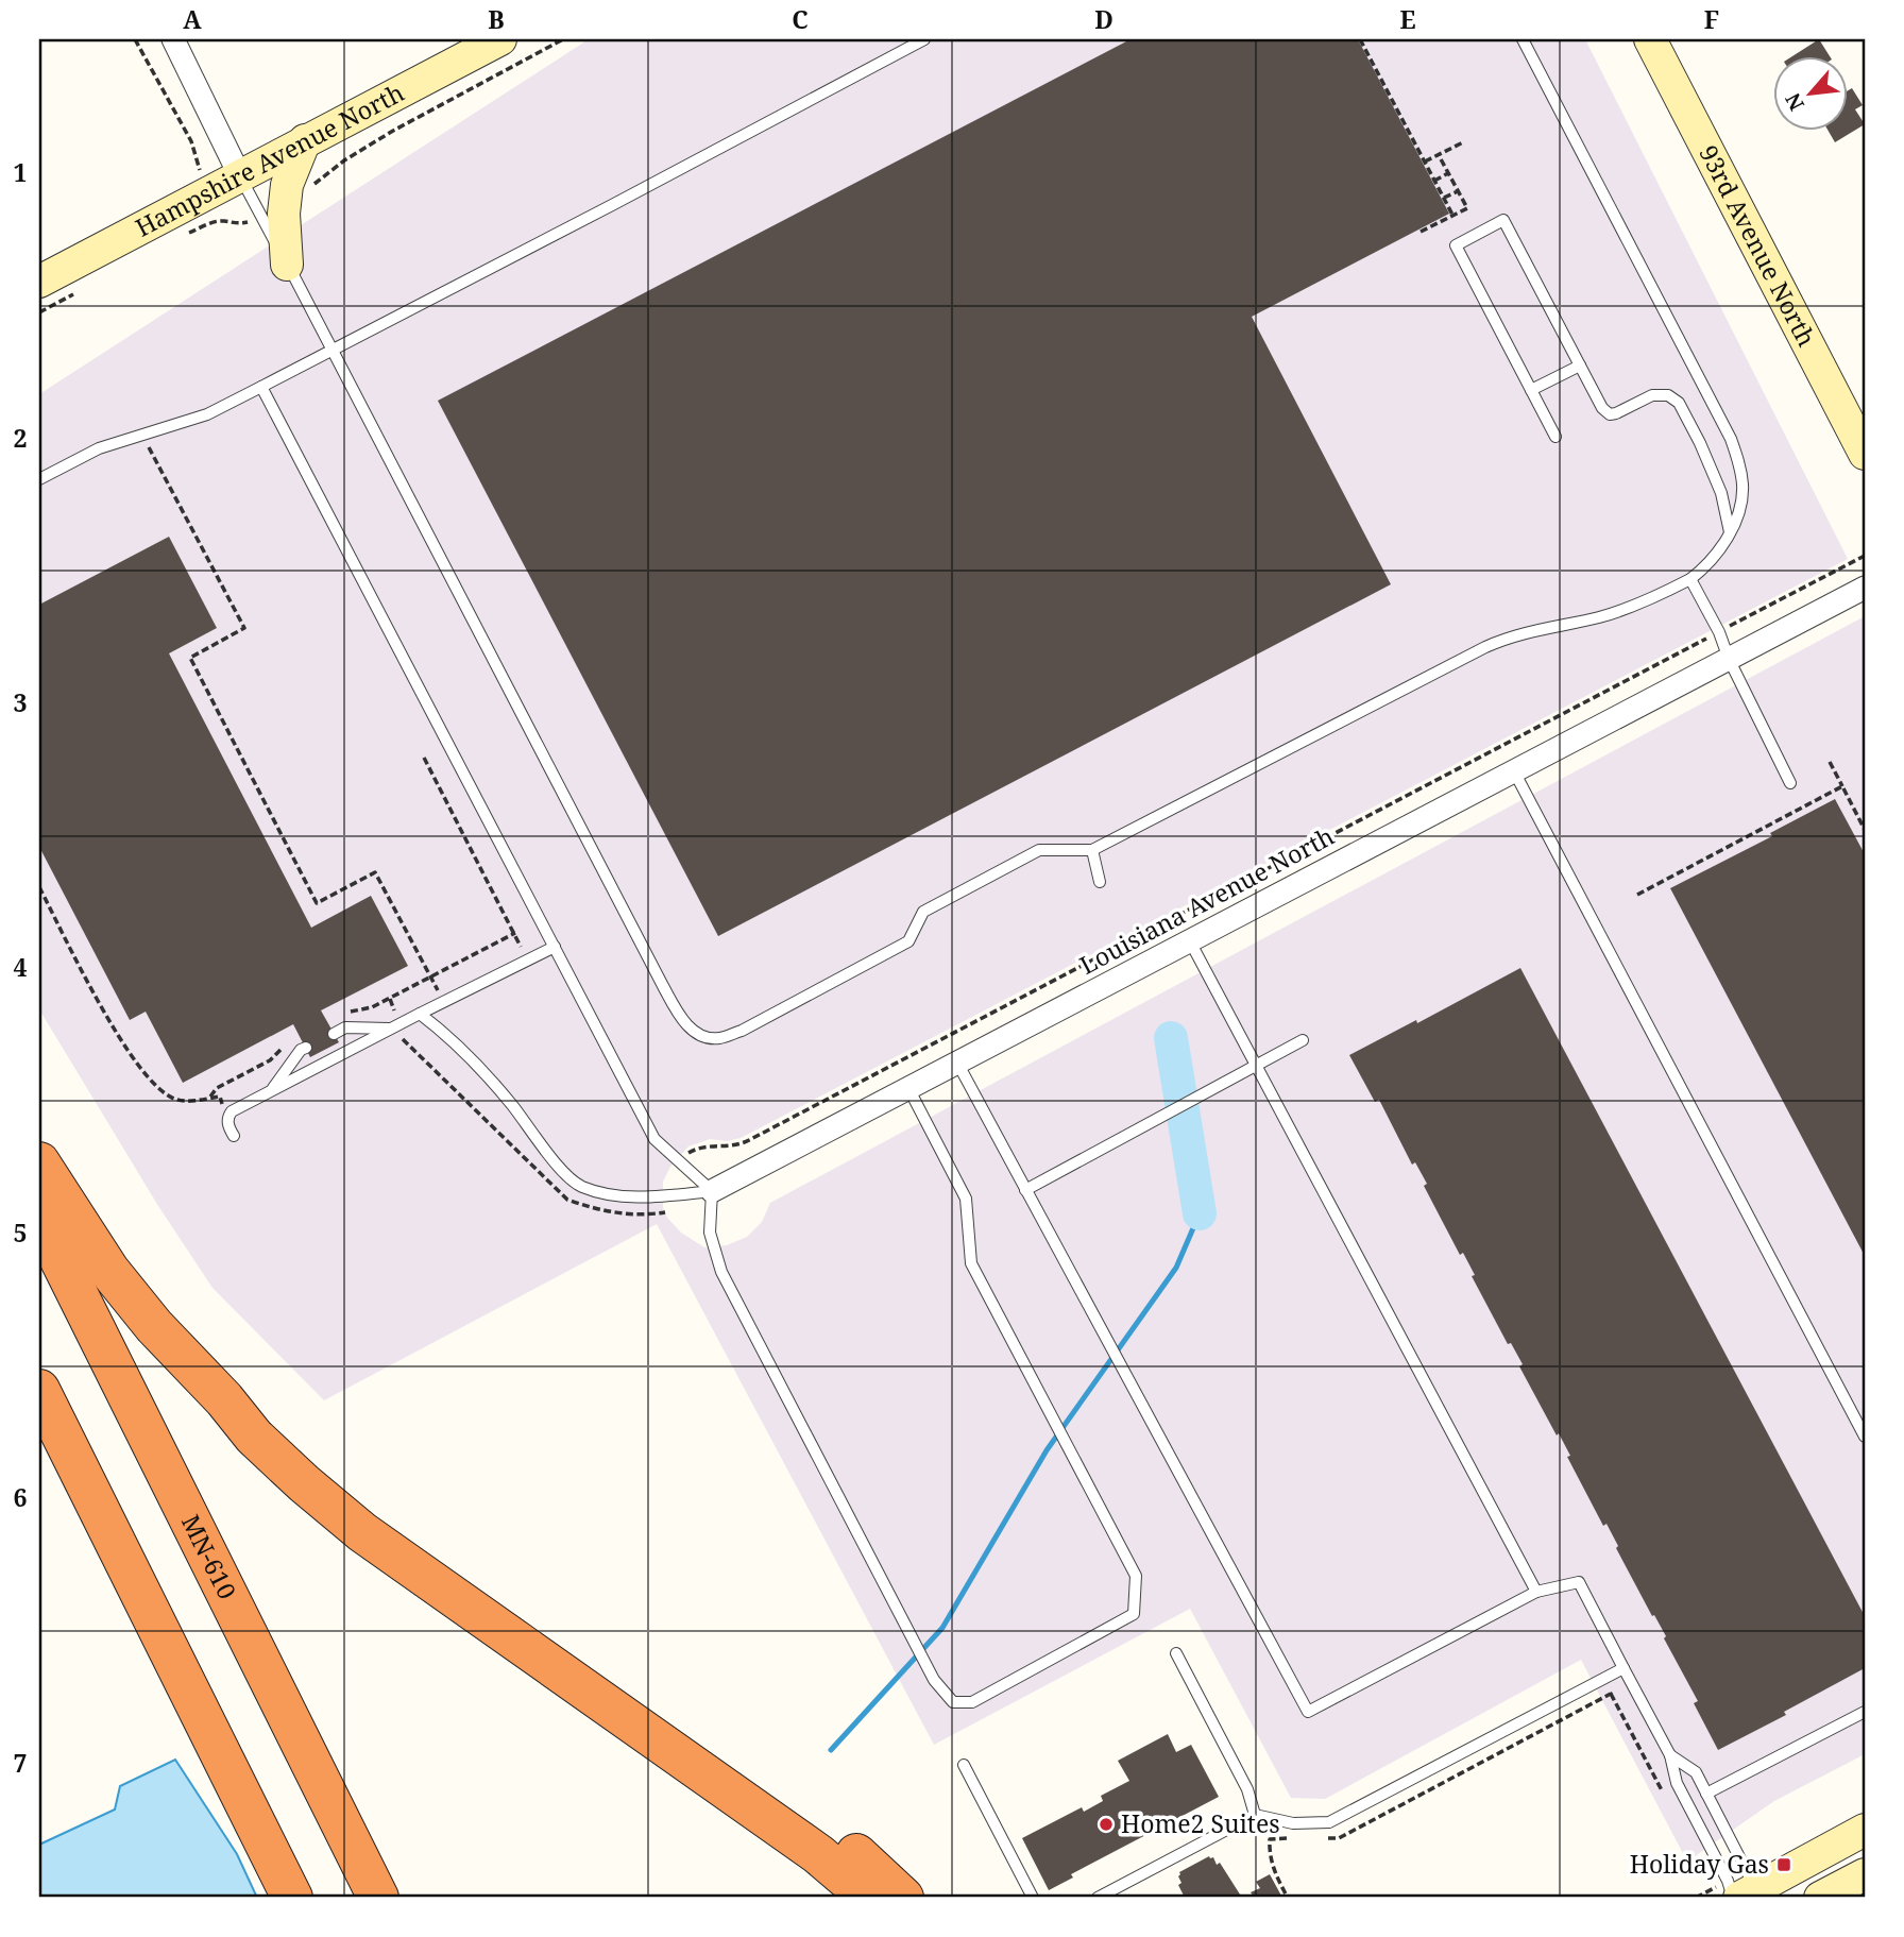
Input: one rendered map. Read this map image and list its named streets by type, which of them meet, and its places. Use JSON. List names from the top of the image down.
{
  "streets": {
    "highway": ["MN-610"],
    "street": ["Hampshire Avenue North", "93rd Avenue North", "Louisiana Avenue North"]
  },
  "places": {
    "other": ["Home2 Suites"],
    "transit": ["Holiday Gas"]
  },
  "north": "bottom left",
  "grid": {
    "columns": [
      "A",
      "B",
      "C",
      "D",
      "E",
      "F"
    ],
    "rows": [
      "1",
      "2",
      "3",
      "4",
      "5",
      "6",
      "7"
    ]
  }
}
